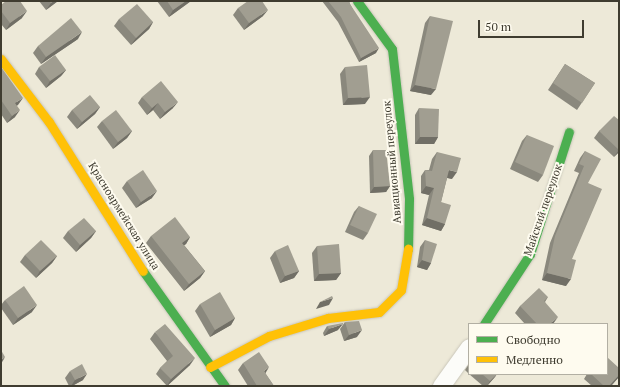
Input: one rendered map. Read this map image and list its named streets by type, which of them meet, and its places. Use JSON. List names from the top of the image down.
{
  "streets": {
    "street": ["Авиационный переулок", "Майский переулок", "Красноармейская улица"]
  },
  "crossings": [
    ["Авиационный переулок", "Красноармейская улица"]
  ],
  "legend": ["Свободно", "Медленно"],
  "scale_bar": "50 m"
}
